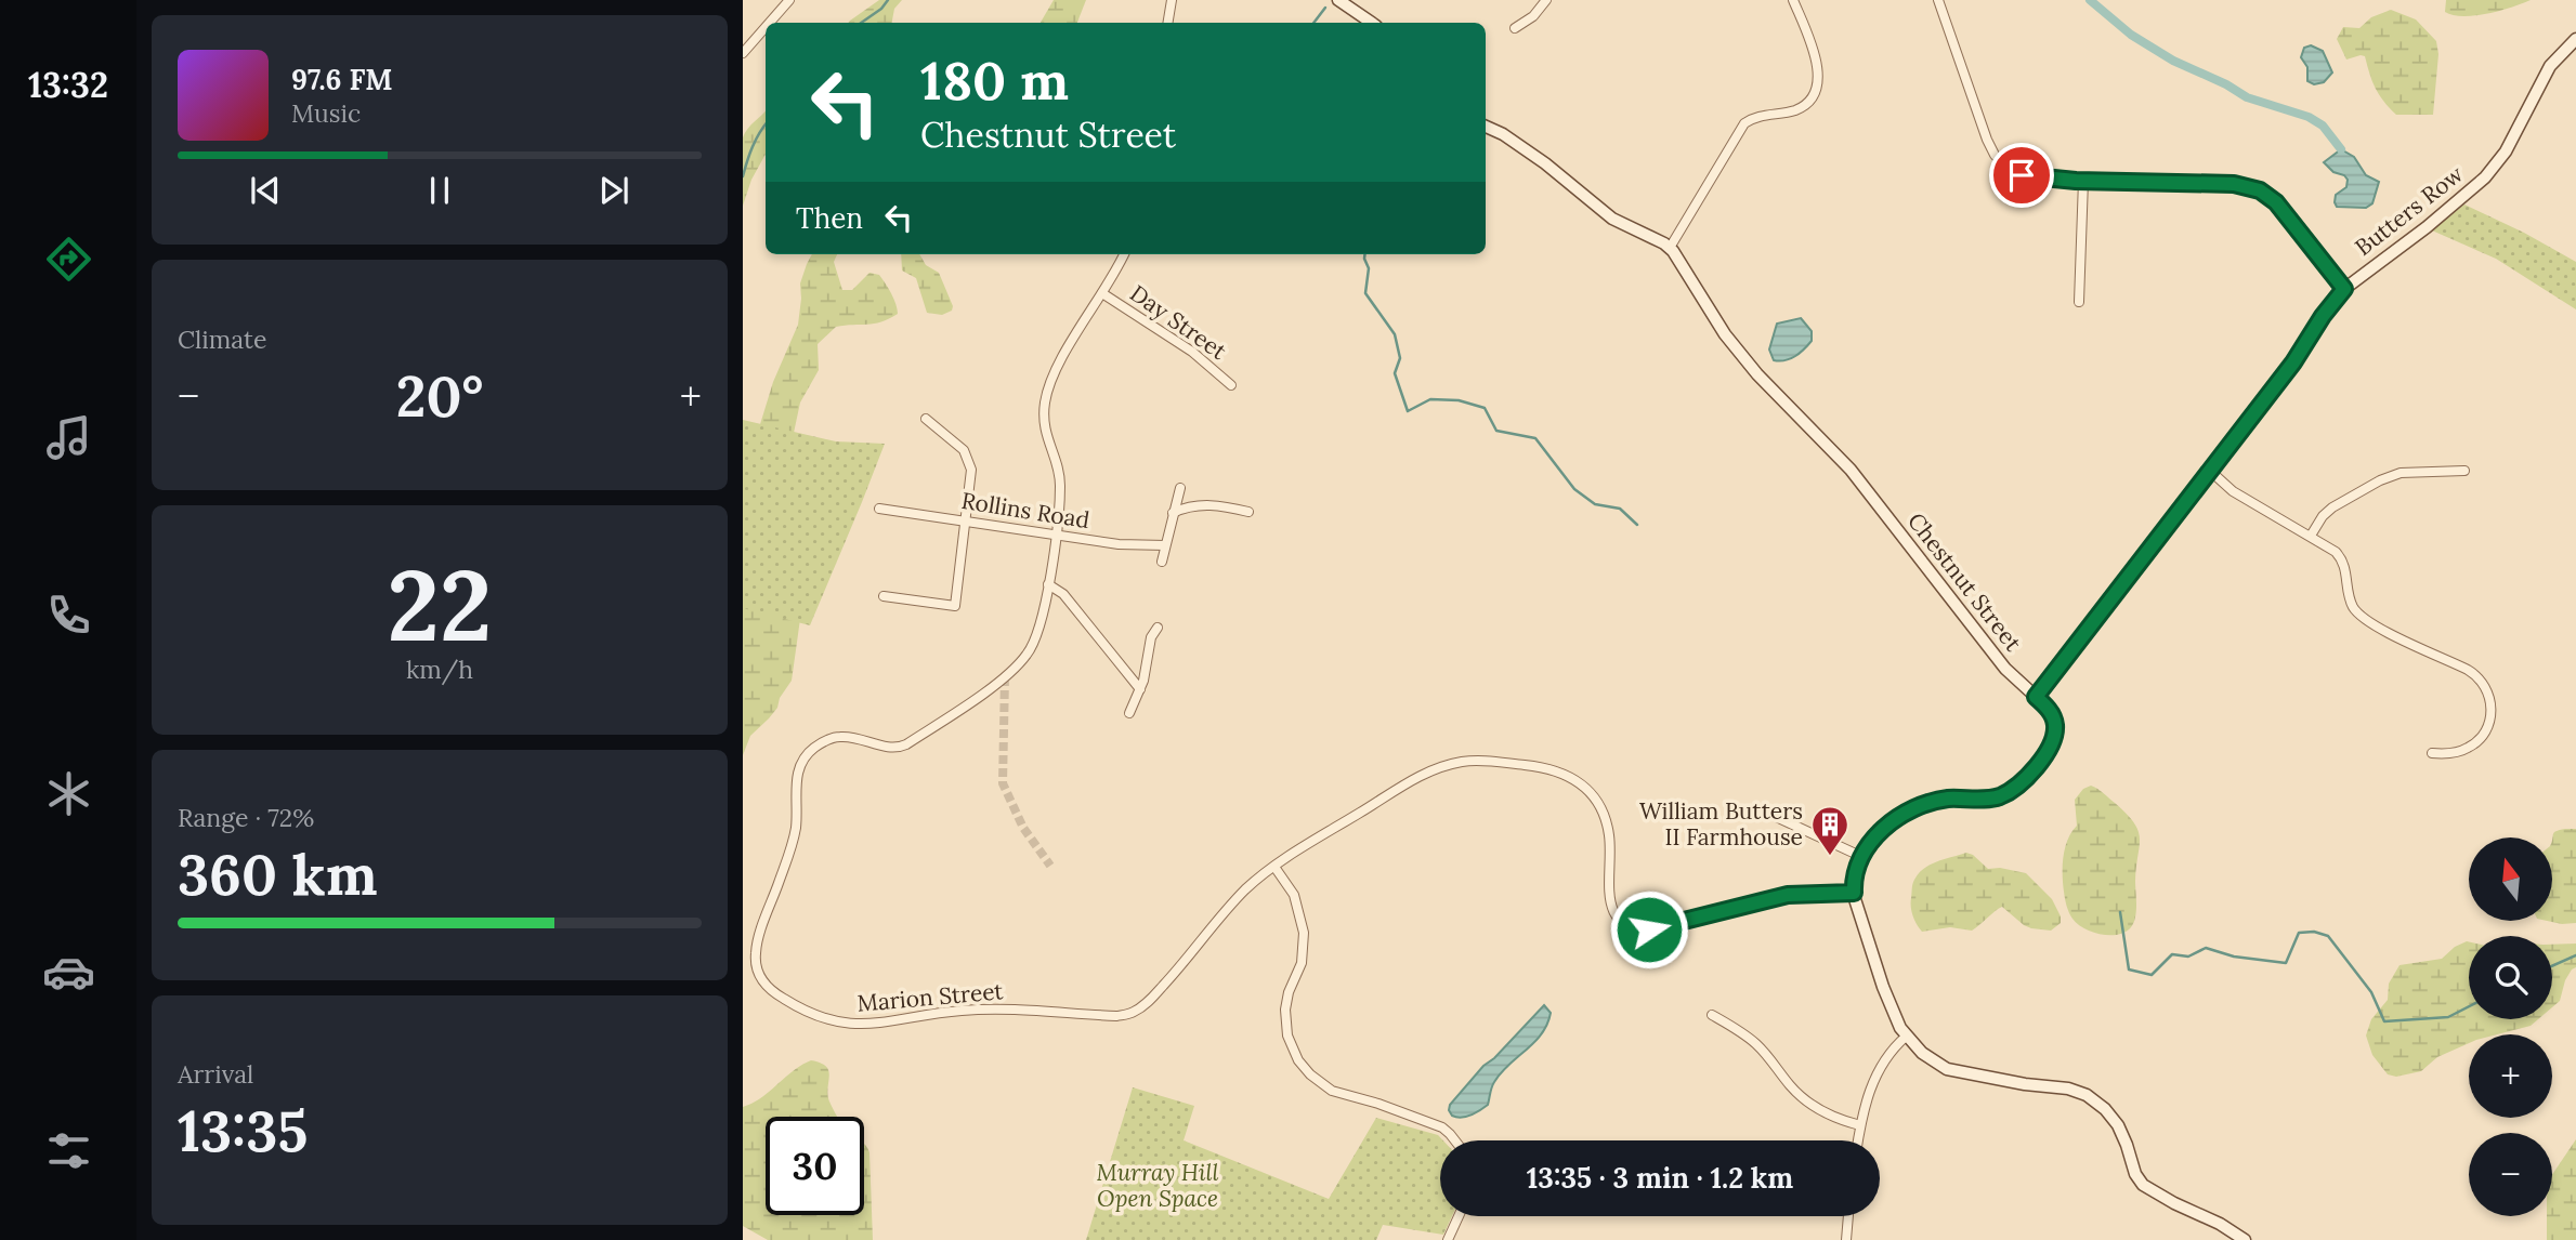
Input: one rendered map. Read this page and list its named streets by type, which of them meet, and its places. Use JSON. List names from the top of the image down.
{
  "streets": {
    "street": [
      "Butters Row",
      "Day Street",
      "Rollins Road",
      "Chestnut Street",
      "Marion Street"
    ]
  },
  "crossings": [
    ["Butters Row", "Chestnut Street"],
    ["Day Street", "Marion Street"],
    ["Rollins Road", "Marion Street"]
  ],
  "parks": ["Murray Hill Open Space"],
  "places": {
    "building": ["William Butters II Farmhouse"]
  },
  "north": "top",
  "page": {
    "tabs": "13:32",
    "turn": ["180 m", "Chestnut Street"],
    "song": ["97.6 FM", "Music"],
    "then": "Then",
    "tile": [
      "Climate",
      ["22", "km/h"],
      ["Range · 72%", "360 km"],
      ["Arrival", "13:35"]
    ],
    "heat": ["−", "20°", "+"],
    "map_buttons": ["+", "−"],
    "limit": "30",
    "trip": "13:35 · 3 min · 1.2 km"
  }
}
